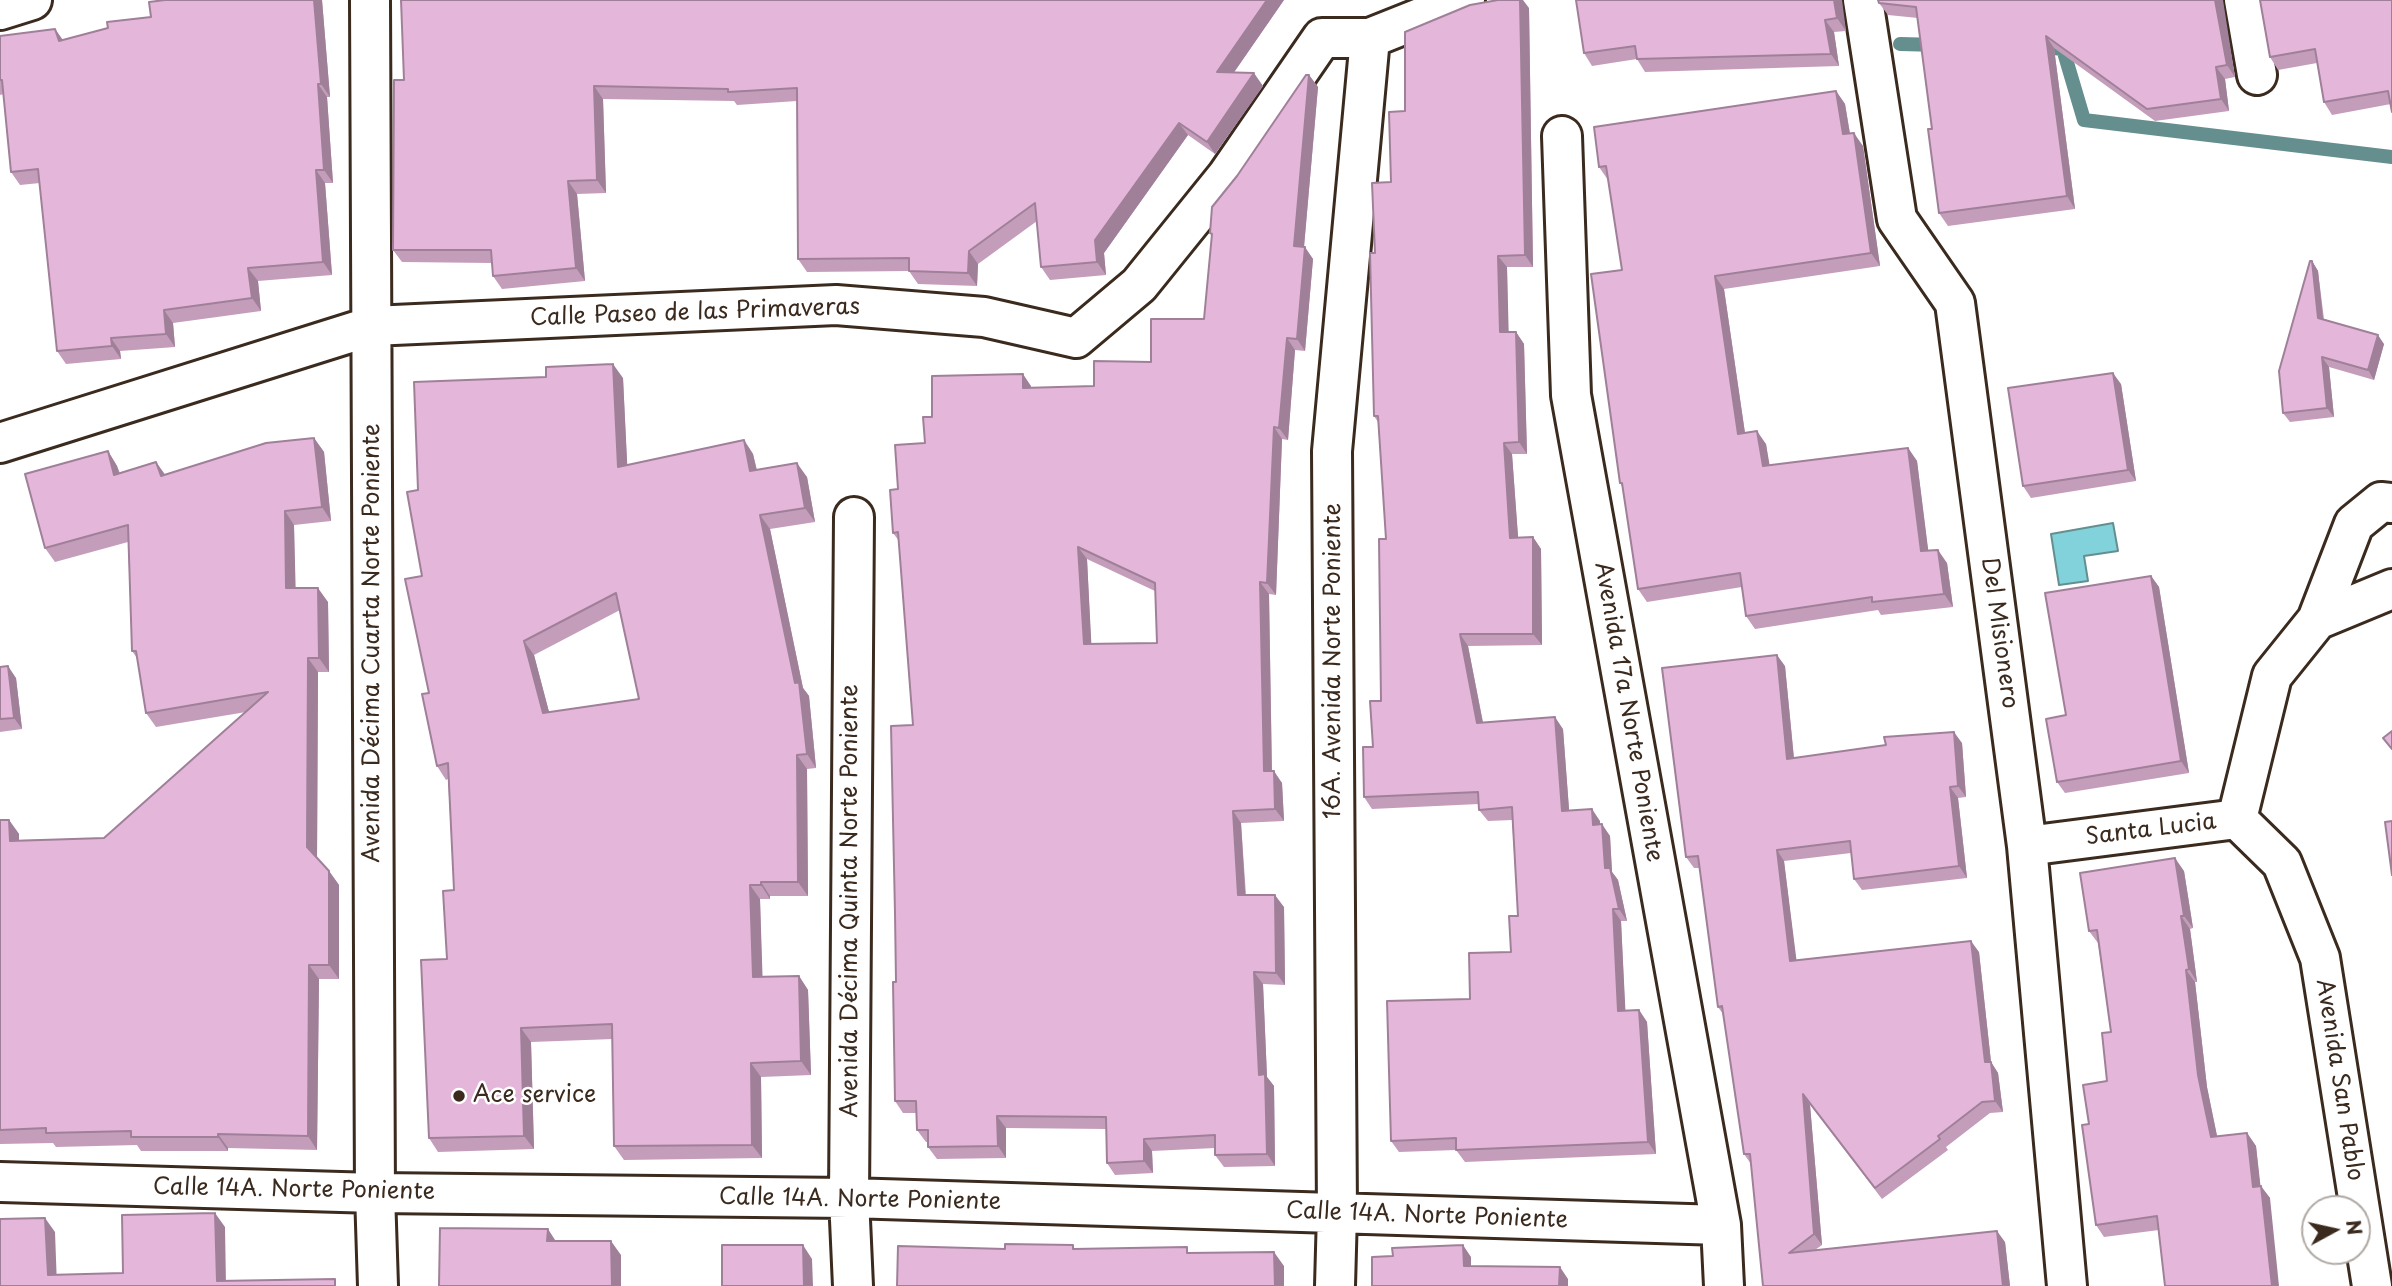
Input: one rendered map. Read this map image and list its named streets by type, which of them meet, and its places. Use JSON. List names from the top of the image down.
{
  "streets": {
    "street": [
      "Calle Paseo de las Primaveras",
      "Del Misionero",
      "Avenida Décima Cuarta Norte Poniente",
      "16A. Avenida Norte Poniente",
      "Avenida 17a Norte Poniente",
      "Santa Lucia",
      "Avenida Décima Quinta Norte Poniente",
      "Avenida San Pablo",
      "Calle 14A. Norte Poniente"
    ]
  },
  "crossings": [
    ["Calle Paseo de las Primaveras", "Avenida Décima Cuarta Norte Poniente"],
    ["Calle Paseo de las Primaveras", "16A. Avenida Norte Poniente"],
    ["Del Misionero", "Santa Lucia"],
    ["Avenida Décima Cuarta Norte Poniente", "Calle 14A. Norte Poniente"],
    ["16A. Avenida Norte Poniente", "Calle 14A. Norte Poniente"],
    ["Avenida 17a Norte Poniente", "Calle 14A. Norte Poniente"],
    ["Santa Lucia", "Avenida San Pablo"],
    ["Avenida Décima Quinta Norte Poniente", "Calle 14A. Norte Poniente"]
  ],
  "places": ["Ace service"],
  "north": "right"
}
